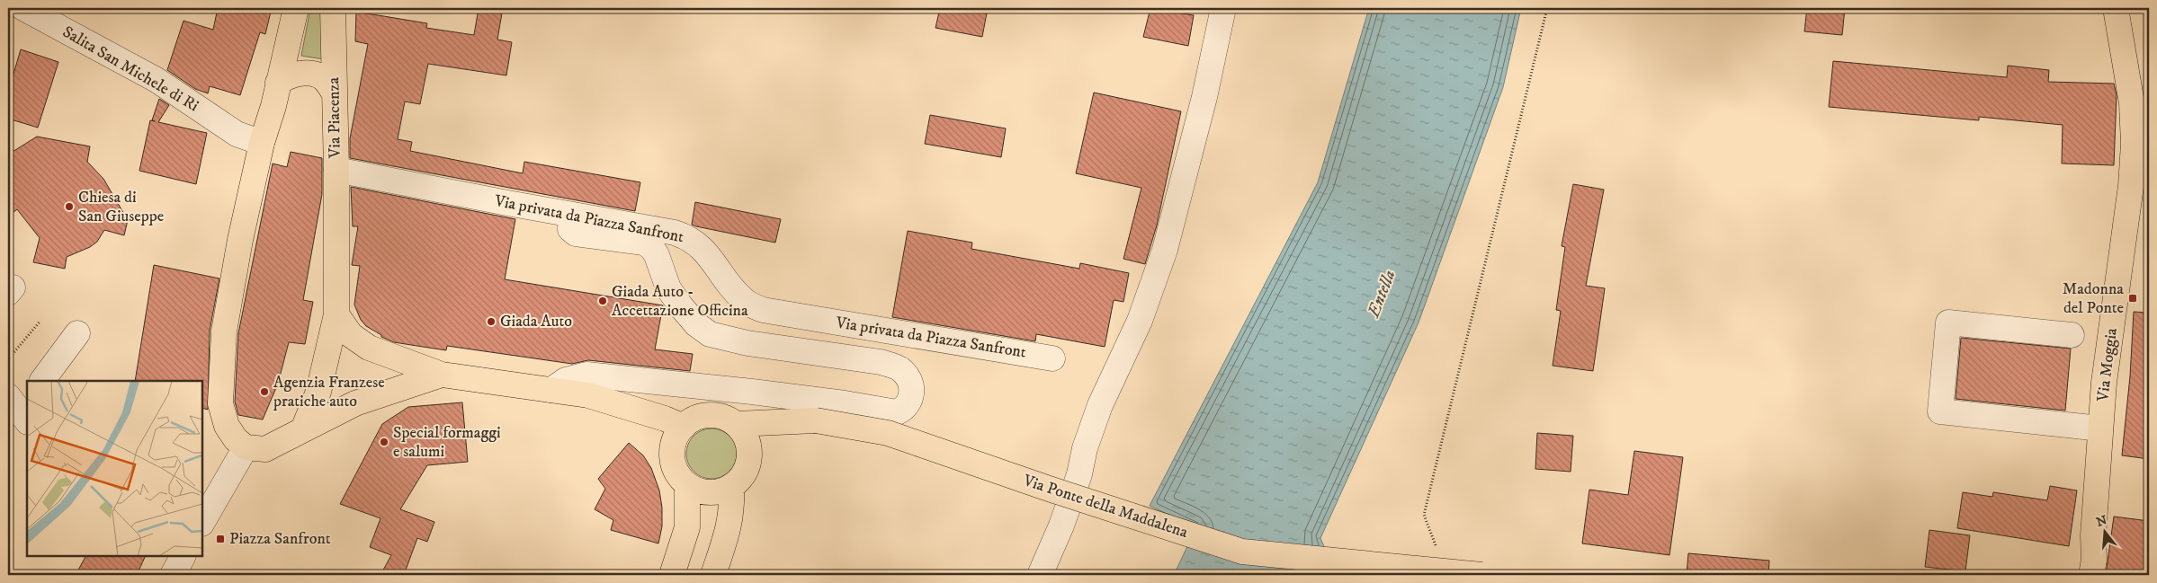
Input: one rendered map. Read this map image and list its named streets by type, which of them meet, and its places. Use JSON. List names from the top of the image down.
{
  "streets": {
    "main road": ["Via Piacenza", "Via Moggia", "Via Ponte della Maddalena"],
    "street": ["Salita San Michele di Ri", "Via privata da Piazza Sanfront"]
  },
  "crossings": [
    ["Via Piacenza", "Via privata da Piazza Sanfront"]
  ],
  "water": ["Entella"],
  "places": {
    "other": [
      "Chiesa di San Giuseppe",
      "Giada Auto - Accettazione Officina",
      "Giada Auto",
      "Agenzia Franzese pratiche auto",
      "Special formaggi e salumi"
    ],
    "transit": ["Madonna del Ponte", "Piazza Sanfront"]
  },
  "north": "top"
}
